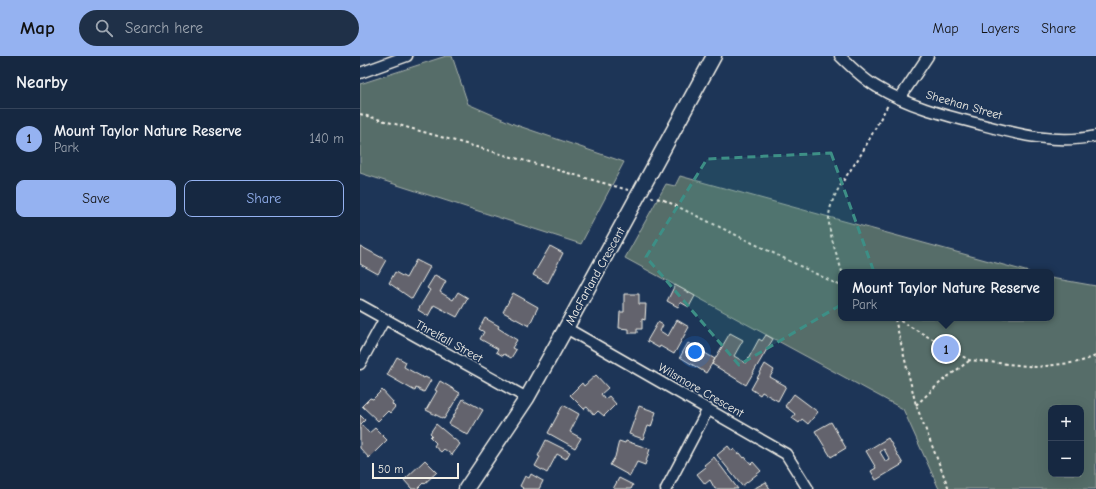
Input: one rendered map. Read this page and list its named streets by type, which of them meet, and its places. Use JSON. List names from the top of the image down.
{
  "streets": {
    "street": [
      "Sheehan Street",
      "MacFarland Crescent",
      "Threlfall Street",
      "Wilsmore Crescent"
    ]
  },
  "crossings": [
    ["MacFarland Crescent", "Threlfall Street"],
    ["MacFarland Crescent", "Wilsmore Crescent"]
  ],
  "scale_bar": "50 m",
  "page": {
    "header": "Map",
    "search": "Search here",
    "nav": ["Map", "Layers", "Share"],
    "heading": "Nearby",
    "list": [
      {
        "mark": "1",
        "name": "Mount Taylor Nature Reserve",
        "note": "Park",
        "value": "140 m"
      }
    ],
    "buttons": ["Save", "Share"],
    "popup": ["Mount Taylor Nature Reserve", "Park"],
    "pins": "1",
    "map_buttons": ["+", "−"],
    "scale": "50 m"
  }
}
